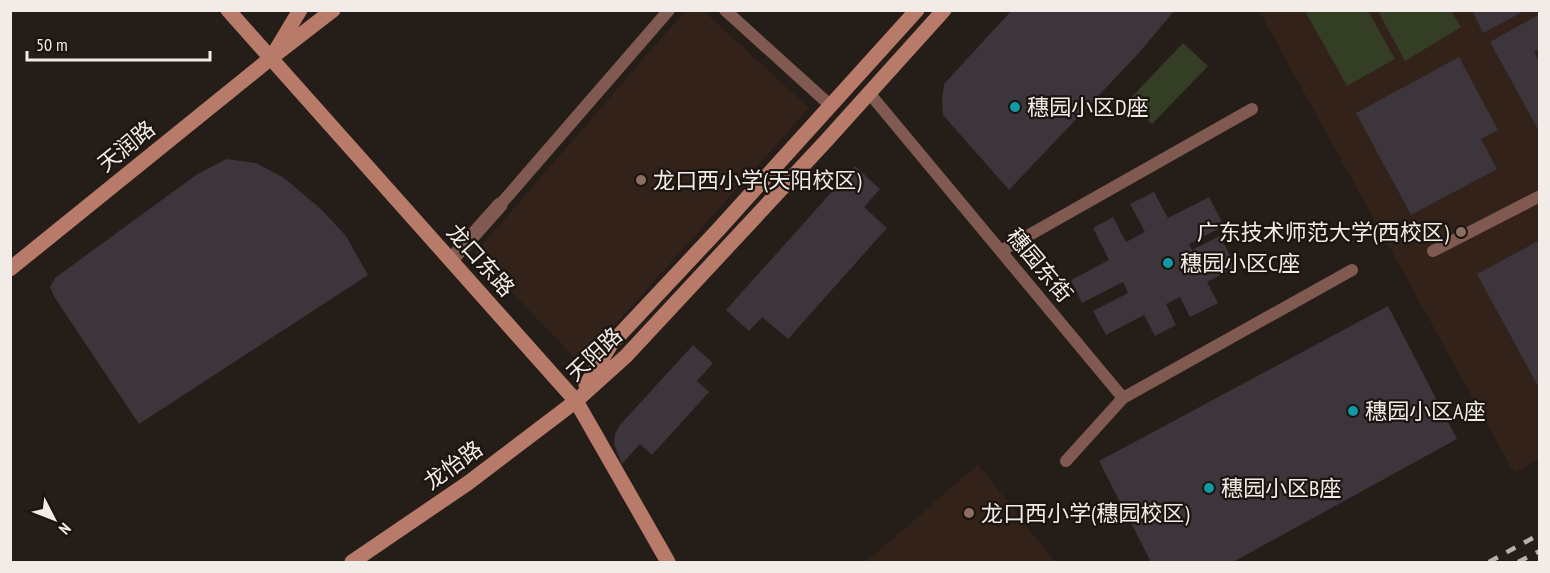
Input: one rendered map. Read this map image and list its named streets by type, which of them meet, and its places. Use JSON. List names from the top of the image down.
{
  "streets": {
    "street": [
      "天润路",
      "龙口东路",
      "天阳路",
      "龙怡路"
    ],
    "lane": ["穗园东街"]
  },
  "crossings": [
    ["天润路", "龙口东路"],
    ["龙口东路", "天阳路"],
    ["龙口东路", "龙怡路"],
    ["穗园东街", "天阳路"],
    ["天阳路", "龙怡路"]
  ],
  "places": [
    "穗园小区D座",
    "龙口西小学(天阳校区)",
    "广东技术师范大学(西校区)",
    "穗园小区C座",
    "穗园小区A座",
    "穗园小区B座",
    "龙口西小学(穗园校区)"
  ],
  "scale_bar": "50 m",
  "north": "bottom right"
}
